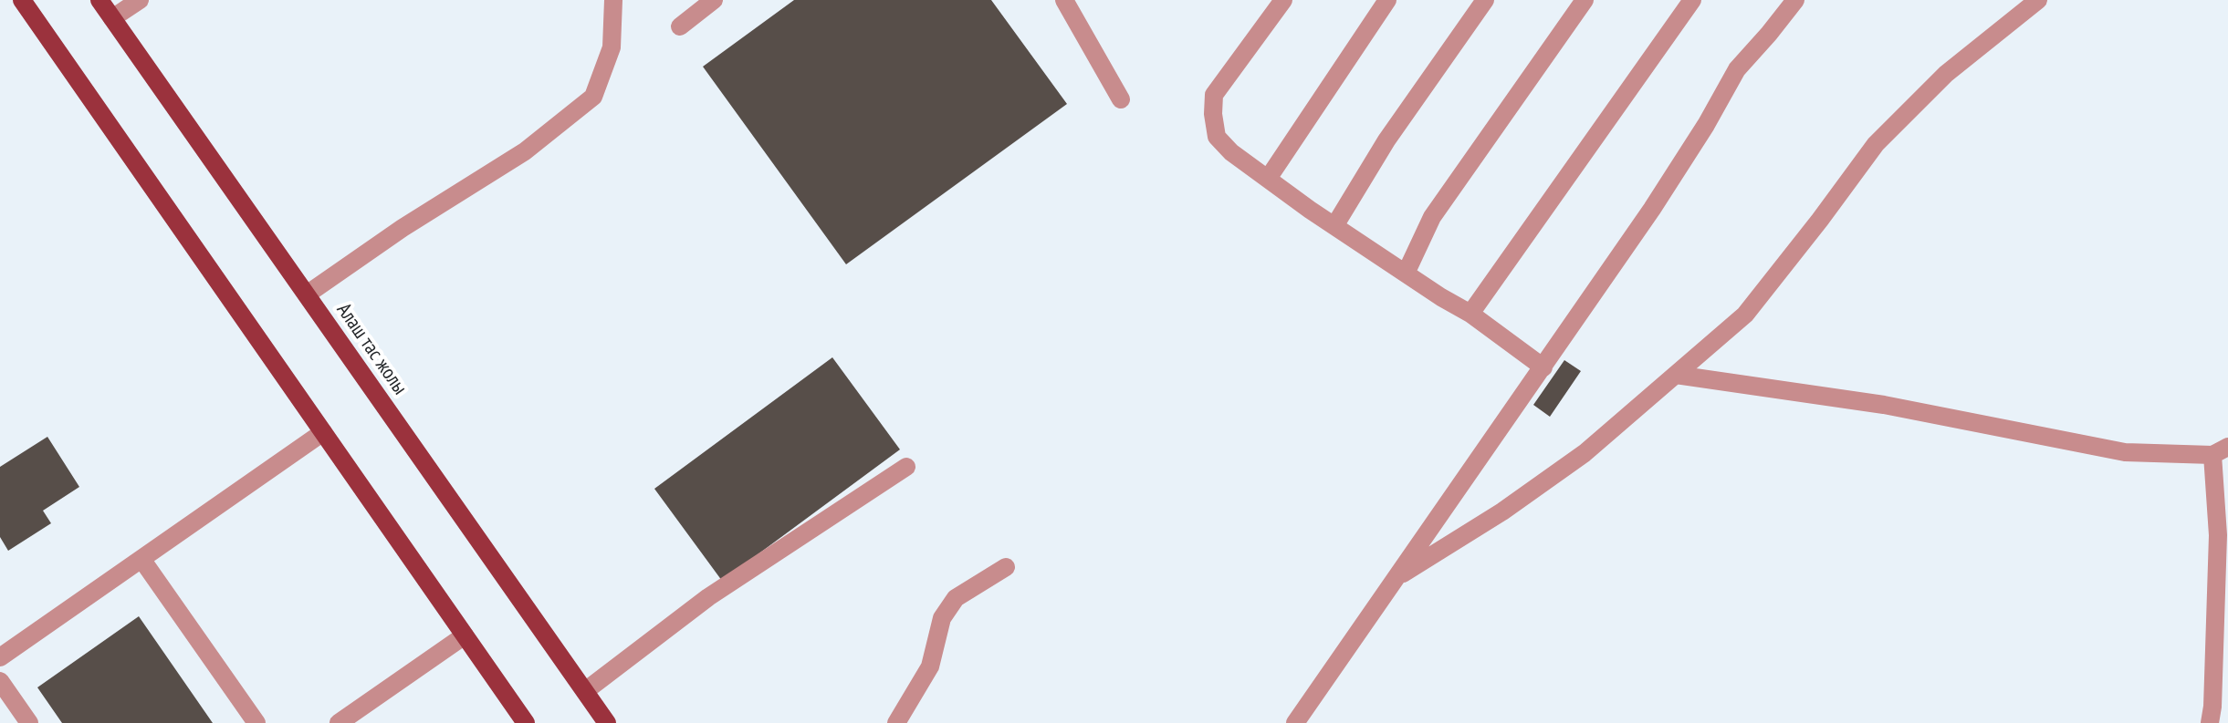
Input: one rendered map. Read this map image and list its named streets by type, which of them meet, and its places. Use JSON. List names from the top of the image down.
{
  "streets": {
    "main road": ["Алаш тас жолы"]
  }
}
